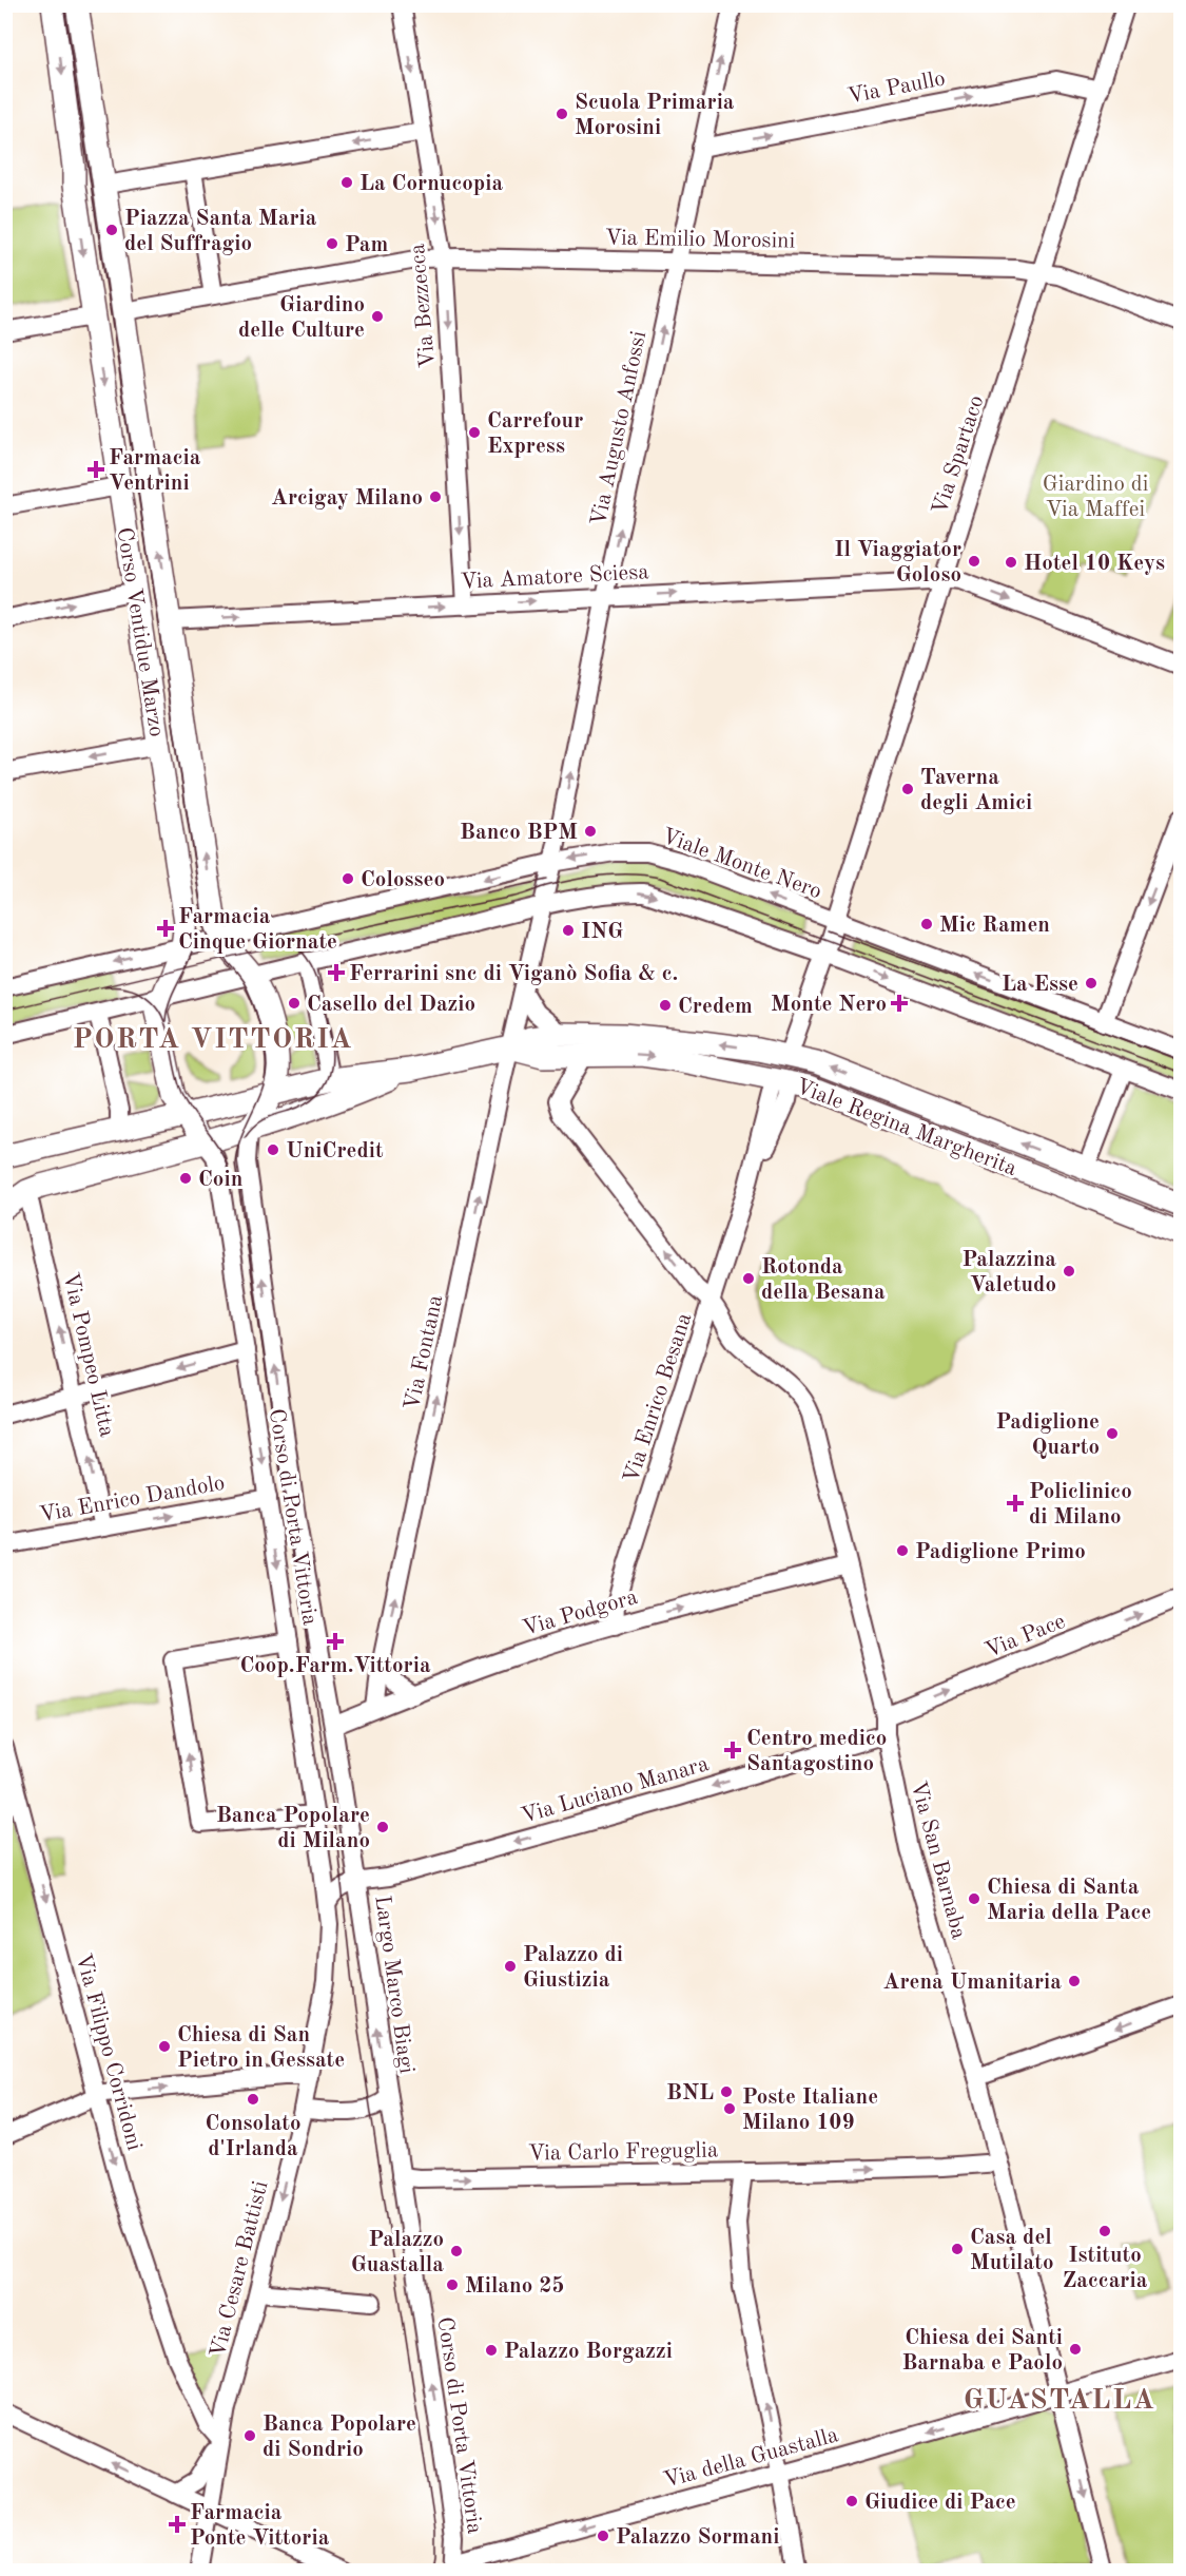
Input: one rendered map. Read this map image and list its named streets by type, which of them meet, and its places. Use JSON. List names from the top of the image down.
{
  "streets": {
    "main road": ["Corso Ventidue Marzo", "Viale Regina Margherita"],
    "street": [
      "Via Paullo",
      "Via Emilio Morosini",
      "Via Bezzecca",
      "Via Augusto Anfossi",
      "Via Spartaco",
      "Via Amatore Sciesa",
      "Viale Monte Nero",
      "Via Fontana",
      "Via Pompeo Litta",
      "Via Enrico Besana",
      "Via Enrico Dandolo",
      "Corso di Porta Vittoria",
      "Via Podgora",
      "Via Pace",
      "Via Luciano Manara",
      "Via San Barnaba",
      "Largo Marco Biagi",
      "Via Filippo Corridoni",
      "Via Carlo Freguglia",
      "Via Cesare Battisti",
      "Via della Guastalla"
    ]
  },
  "crossings": [
    ["Via Paullo", "Via Augusto Anfossi"],
    ["Via Paullo", "Via Spartaco"],
    ["Via Emilio Morosini", "Via Bezzecca"],
    ["Via Emilio Morosini", "Via Augusto Anfossi"],
    ["Via Emilio Morosini", "Via Spartaco"],
    ["Via Bezzecca", "Via Amatore Sciesa"],
    ["Via Augusto Anfossi", "Via Amatore Sciesa"],
    ["Via Augusto Anfossi", "Viale Monte Nero"],
    ["Via Augusto Anfossi", "Via Fontana"],
    ["Via Spartaco", "Via Amatore Sciesa"],
    ["Via Spartaco", "Viale Monte Nero"],
    ["Via Amatore Sciesa", "Corso Ventidue Marzo"],
    ["Corso Ventidue Marzo", "Viale Monte Nero"],
    ["Viale Monte Nero", "Viale Regina Margherita"],
    ["Viale Regina Margherita", "Via Fontana"],
    ["Viale Regina Margherita", "Via Enrico Besana"],
    ["Viale Regina Margherita", "Via San Barnaba"],
    ["Via Fontana", "Via Podgora"],
    ["Via Pompeo Litta", "Via Enrico Dandolo"],
    ["Via Enrico Besana", "Via Podgora"],
    ["Via Enrico Besana", "Via San Barnaba"],
    ["Via Enrico Dandolo", "Corso di Porta Vittoria"],
    ["Corso di Porta Vittoria", "Via Podgora"],
    ["Corso di Porta Vittoria", "Via Luciano Manara"],
    ["Corso di Porta Vittoria", "Largo Marco Biagi"],
    ["Corso di Porta Vittoria", "Via Carlo Freguglia"],
    ["Corso di Porta Vittoria", "Via della Guastalla"],
    ["Via Podgora", "Via San Barnaba"],
    ["Via Pace", "Via San Barnaba"],
    ["Via Luciano Manara", "Via San Barnaba"],
    ["Via Luciano Manara", "Largo Marco Biagi"],
    ["Via San Barnaba", "Via Carlo Freguglia"],
    ["Via San Barnaba", "Via della Guastalla"],
    ["Largo Marco Biagi", "Via Cesare Battisti"],
    ["Via Filippo Corridoni", "Via Cesare Battisti"]
  ],
  "one_way": [
    "Via Paullo",
    "Via Bezzecca",
    "Via Augusto Anfossi",
    "Via Amatore Sciesa",
    "Via Fontana",
    "Via Pompeo Litta",
    "Via Podgora",
    "Via Pace",
    "Via Luciano Manara",
    "Via Filippo Corridoni",
    "Via Carlo Freguglia",
    "Via della Guastalla"
  ],
  "districts": ["PORTA VITTORIA", "GUASTALLA"],
  "parks": ["Giardino di Via Maffei"],
  "places": {
    "other": [
      "Scuola Primaria Morosini",
      "La Cornucopia",
      "Piazza Santa Maria del Suffragio",
      "Pam",
      "Giardino delle Culture",
      "Carrefour Express",
      "Arcigay Milano",
      "Il Viaggiator Goloso",
      "Hotel 10 Keys",
      "Taverna degli Amici",
      "Banco BPM",
      "Colosseo",
      "Mic Ramen",
      "ING",
      "La Esse",
      "Casello del Dazio",
      "Credem",
      "UniCredit",
      "Coin",
      "Palazzina Valetudo",
      "Rotonda della Besana",
      "Padiglione Quarto",
      "Padiglione Primo",
      "Banca Popolare di Milano",
      "Chiesa di Santa Maria della Pace",
      "Palazzo di Giustizia",
      "Arena Umanitaria",
      "Chiesa di San Pietro in Gessate",
      "BNL",
      "Consolato d'Irlanda",
      "Poste Italiane Milano 109",
      "Istituto Zaccaria",
      "Casa del Mutilato",
      "Palazzo Guastalla",
      "Milano 25",
      "Chiesa dei Santi Barnaba e Paolo",
      "Palazzo Borgazzi",
      "Banca Popolare di Sondrio",
      "Giudice di Pace",
      "Palazzo Sormani"
    ],
    "health": [
      "Farmacia Ventrini",
      "Farmacia Cinque Giornate",
      "Ferrarini snc di Viganò Sofia & c.",
      "Monte Nero",
      "Policlinico di Milano",
      "Coop.Farm.Vittoria",
      "Centro medico Santagostino",
      "Farmacia Ponte Vittoria"
    ]
  }
}
